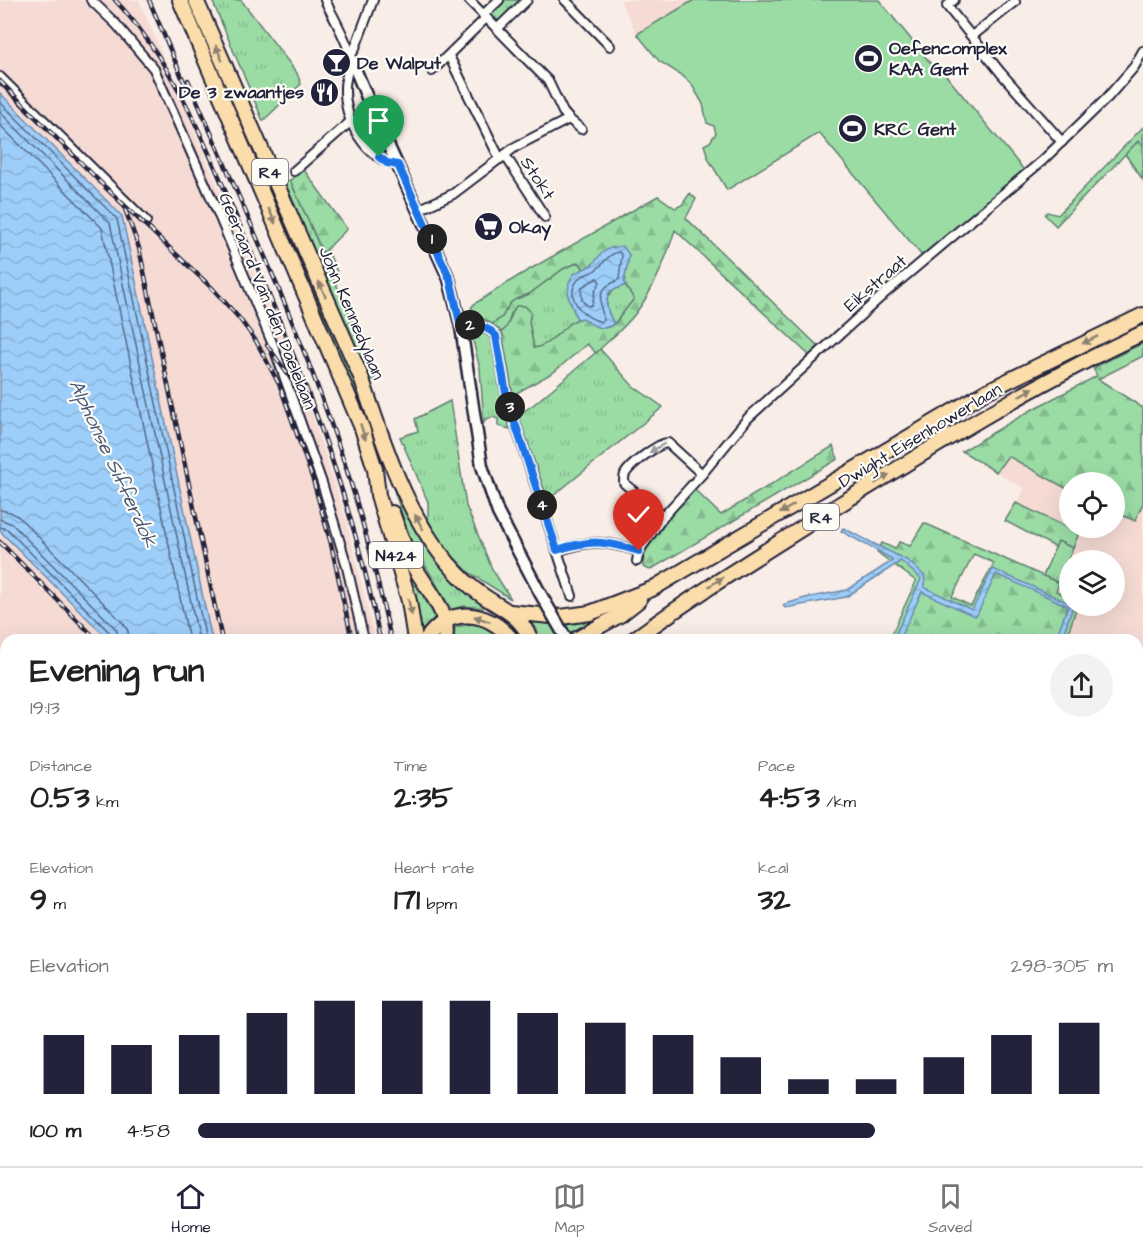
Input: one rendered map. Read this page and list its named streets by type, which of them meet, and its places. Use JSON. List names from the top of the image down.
{
  "streets": {
    "highway": [
      "R4",
      "John Kennedylaan",
      "Dwight Eisenhowerlaan",
      "N424"
    ],
    "street": ["Stokt", "Eikstraat", "Geeraard Van den Daelelaan"]
  },
  "crossings": [
    ["R4", "John Kennedylaan"],
    ["John Kennedylaan", "Dwight Eisenhowerlaan"]
  ],
  "water": ["Alphonse Sifferdok"],
  "places": {
    "sports": ["Oefencomplex KAA Gent", "KRC Gent"],
    "bar": ["De Walput"],
    "restaurant": ["De 3 zwaantjes"],
    "supermarket": ["Okay"]
  },
  "page": {
    "pins": [
      "1",
      "2",
      "3",
      "4"
    ],
    "heading": ["Evening run", "19:13"],
    "stats": [
      ["Distance", "0.53 km"],
      ["Time", "2:35"],
      ["Pace", "4:53 /km"],
      ["Elevation", "9 m"],
      ["Heart rate", "171 bpm"],
      ["kcal", "32"]
    ],
    "chart": ["Elevation", "298–305 m"],
    "list": [
      {
        "name": "100 m",
        "note": "4:58"
      }
    ],
    "tabs": ["Home", "Map", "Saved"]
  }
}
